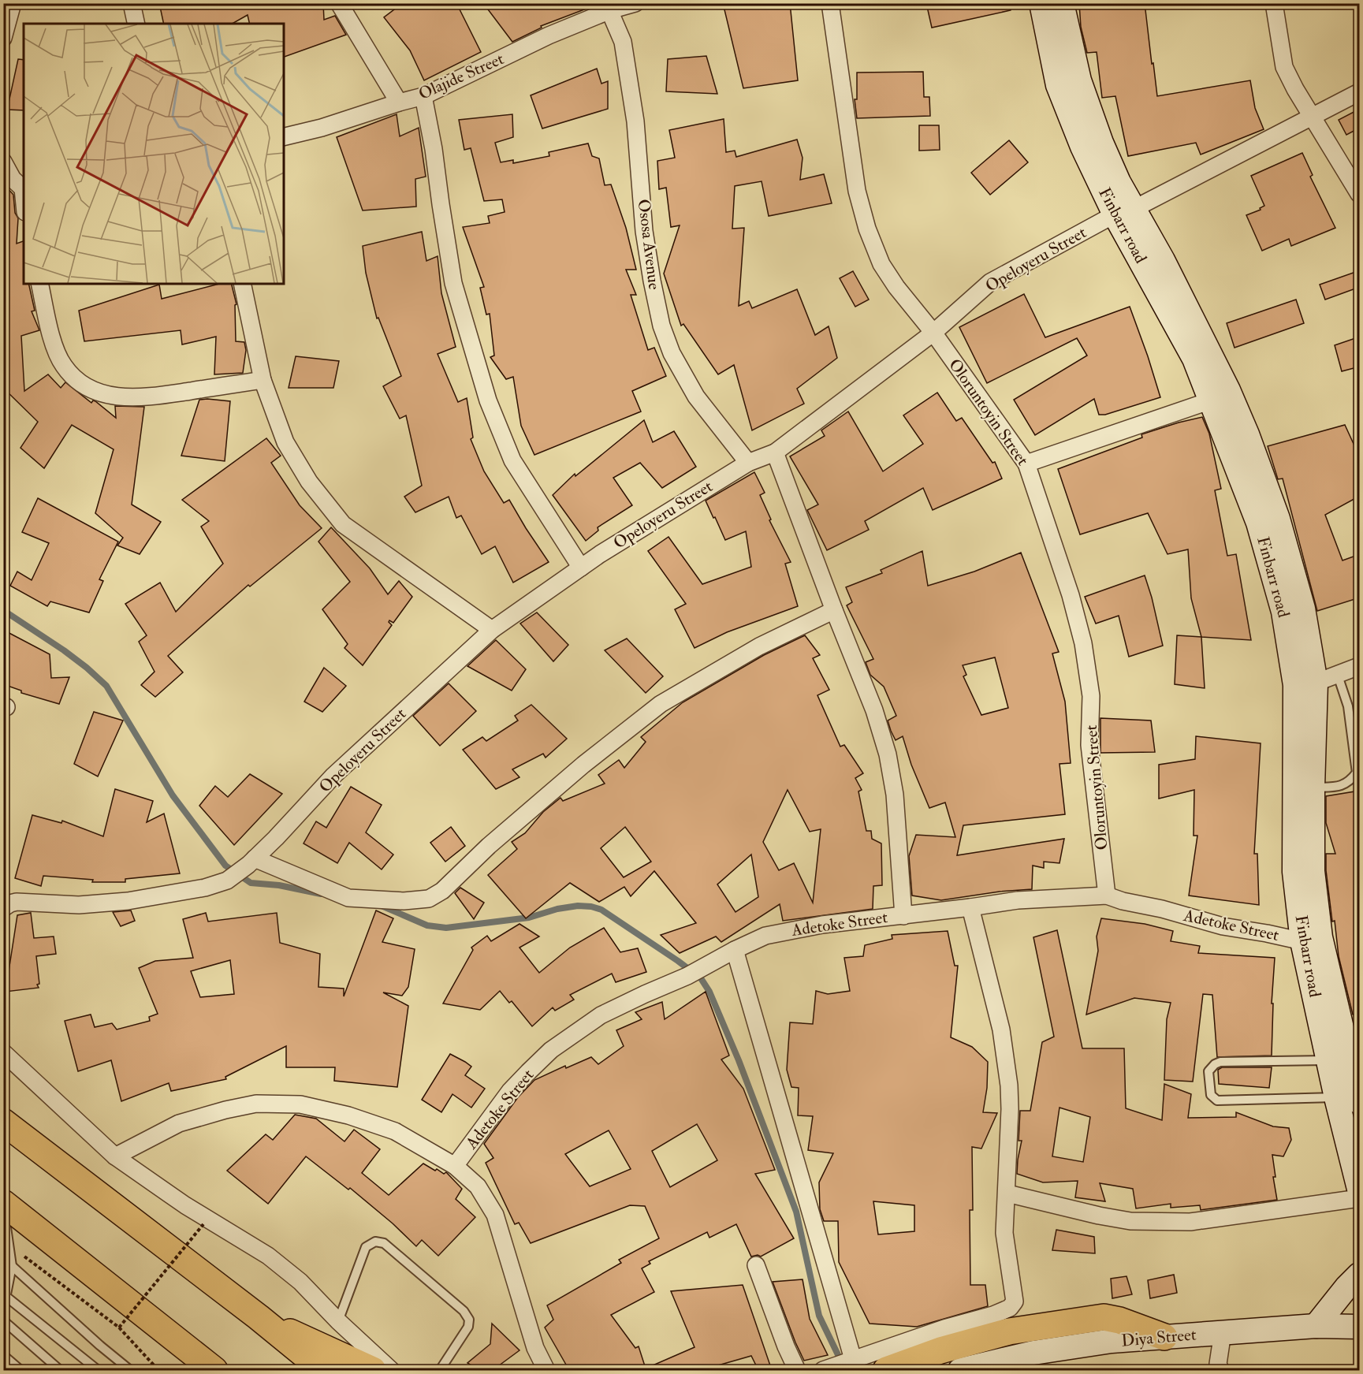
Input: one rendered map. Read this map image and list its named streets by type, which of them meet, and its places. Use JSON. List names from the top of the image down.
{
  "streets": {
    "main road": ["Finbarr road", "Diya Street"],
    "street": [
      "Olajide Street",
      "Ososa Avenue",
      "Opeloyeru Street",
      "Oloruntoyin Street",
      "Adetoke Street"
    ]
  },
  "crossings": [
    ["Olajide Street", "Ososa Avenue"],
    ["Finbarr road", "Opeloyeru Street"],
    ["Finbarr road", "Adetoke Street"],
    ["Ososa Avenue", "Opeloyeru Street"],
    ["Opeloyeru Street", "Oloruntoyin Street"],
    ["Oloruntoyin Street", "Adetoke Street"]
  ]
}
